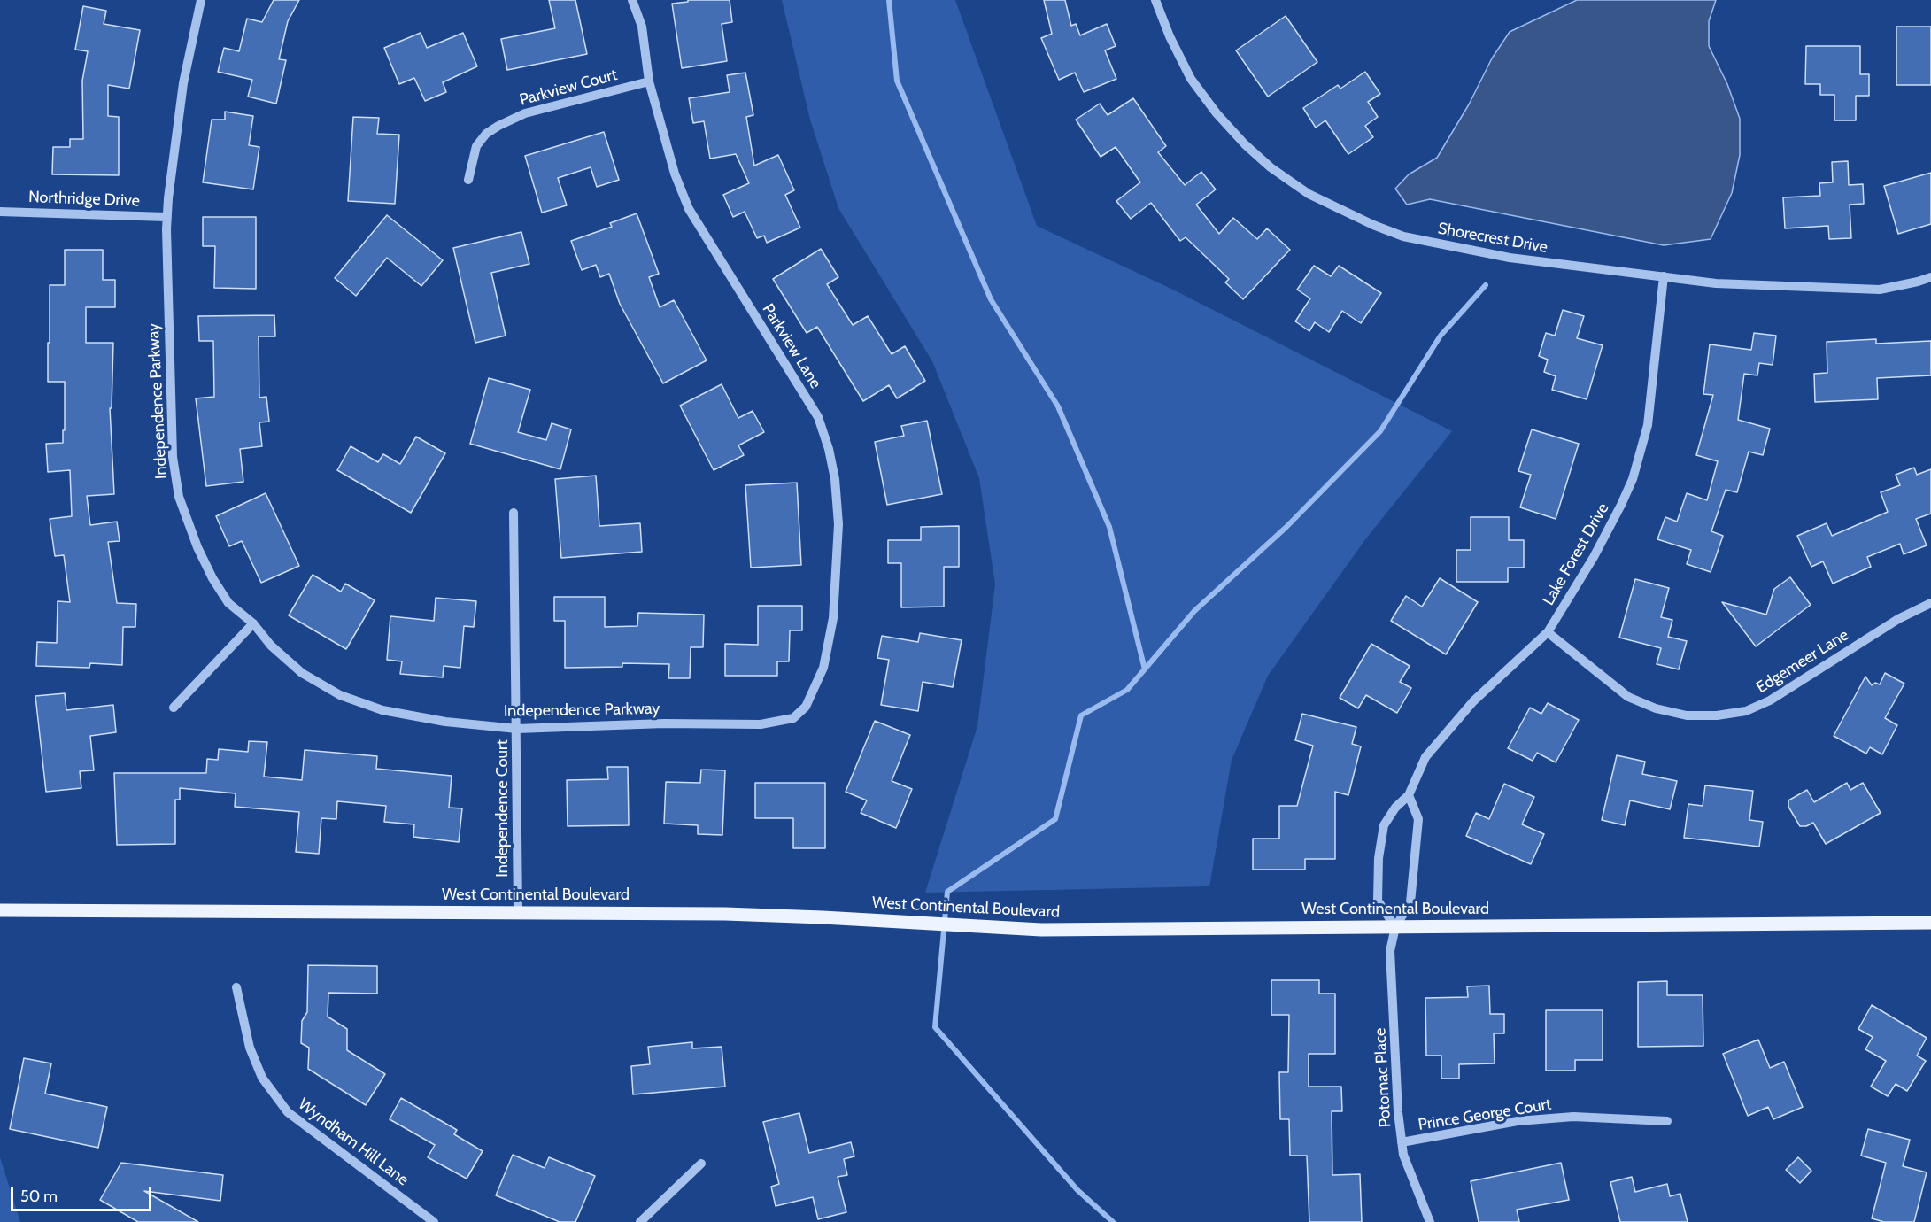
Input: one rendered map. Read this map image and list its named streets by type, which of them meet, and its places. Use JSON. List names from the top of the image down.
{
  "streets": {
    "main road": ["West Continental Boulevard"],
    "street": [
      "Parkview Court",
      "Northridge Drive",
      "Shorecrest Drive",
      "Parkview Lane",
      "Independence Parkway",
      "Lake Forest Drive",
      "Edgemeer Lane",
      "Independence Court",
      "Potomac Place",
      "Prince George Court",
      "Wyndham Hill Lane"
    ]
  },
  "crossings": [
    ["Parkview Court", "Parkview Lane"],
    ["Northridge Drive", "Independence Parkway"],
    ["Shorecrest Drive", "Lake Forest Drive"],
    ["Parkview Lane", "Independence Parkway"],
    ["Independence Parkway", "Independence Court"],
    ["Lake Forest Drive", "Edgemeer Lane"],
    ["Lake Forest Drive", "West Continental Boulevard"],
    ["Lake Forest Drive", "Potomac Place"],
    ["Independence Court", "West Continental Boulevard"],
    ["West Continental Boulevard", "Potomac Place"],
    ["Potomac Place", "Prince George Court"]
  ],
  "scale_bar": "50 m"
}
